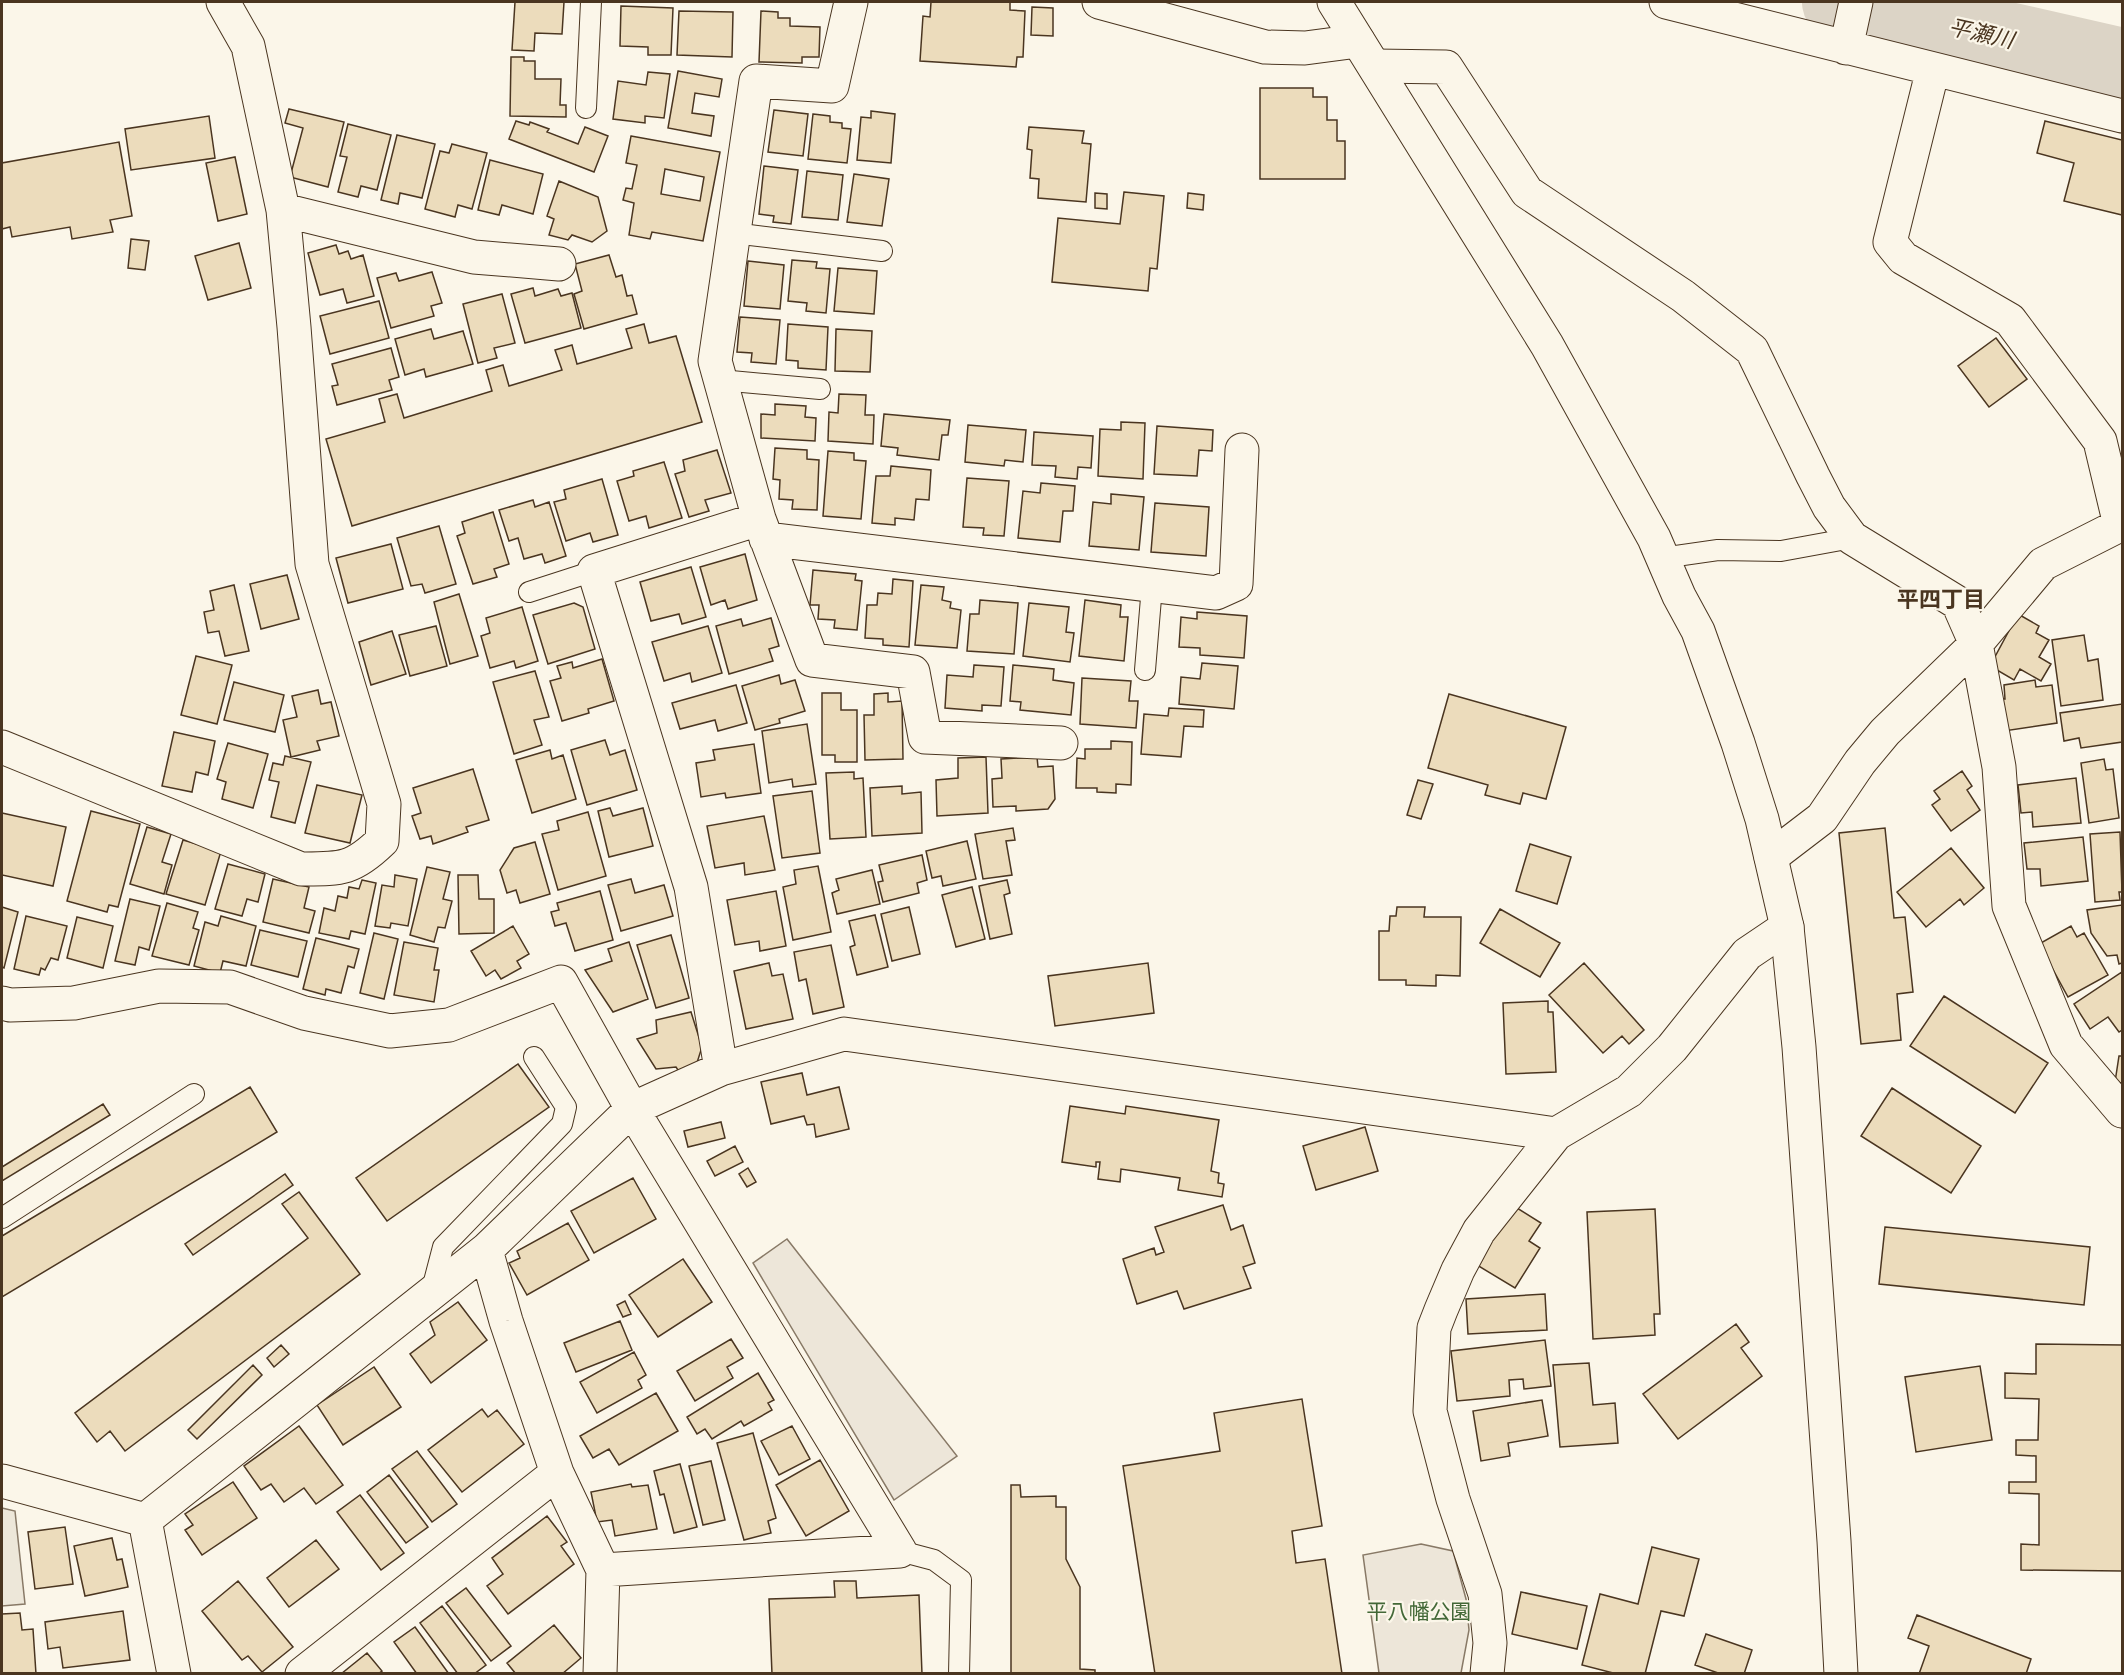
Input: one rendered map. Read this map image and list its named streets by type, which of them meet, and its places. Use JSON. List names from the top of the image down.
{
  "districts": ["平四丁目"],
  "water": ["平瀬川"],
  "parks": ["平八幡公園"]
}
